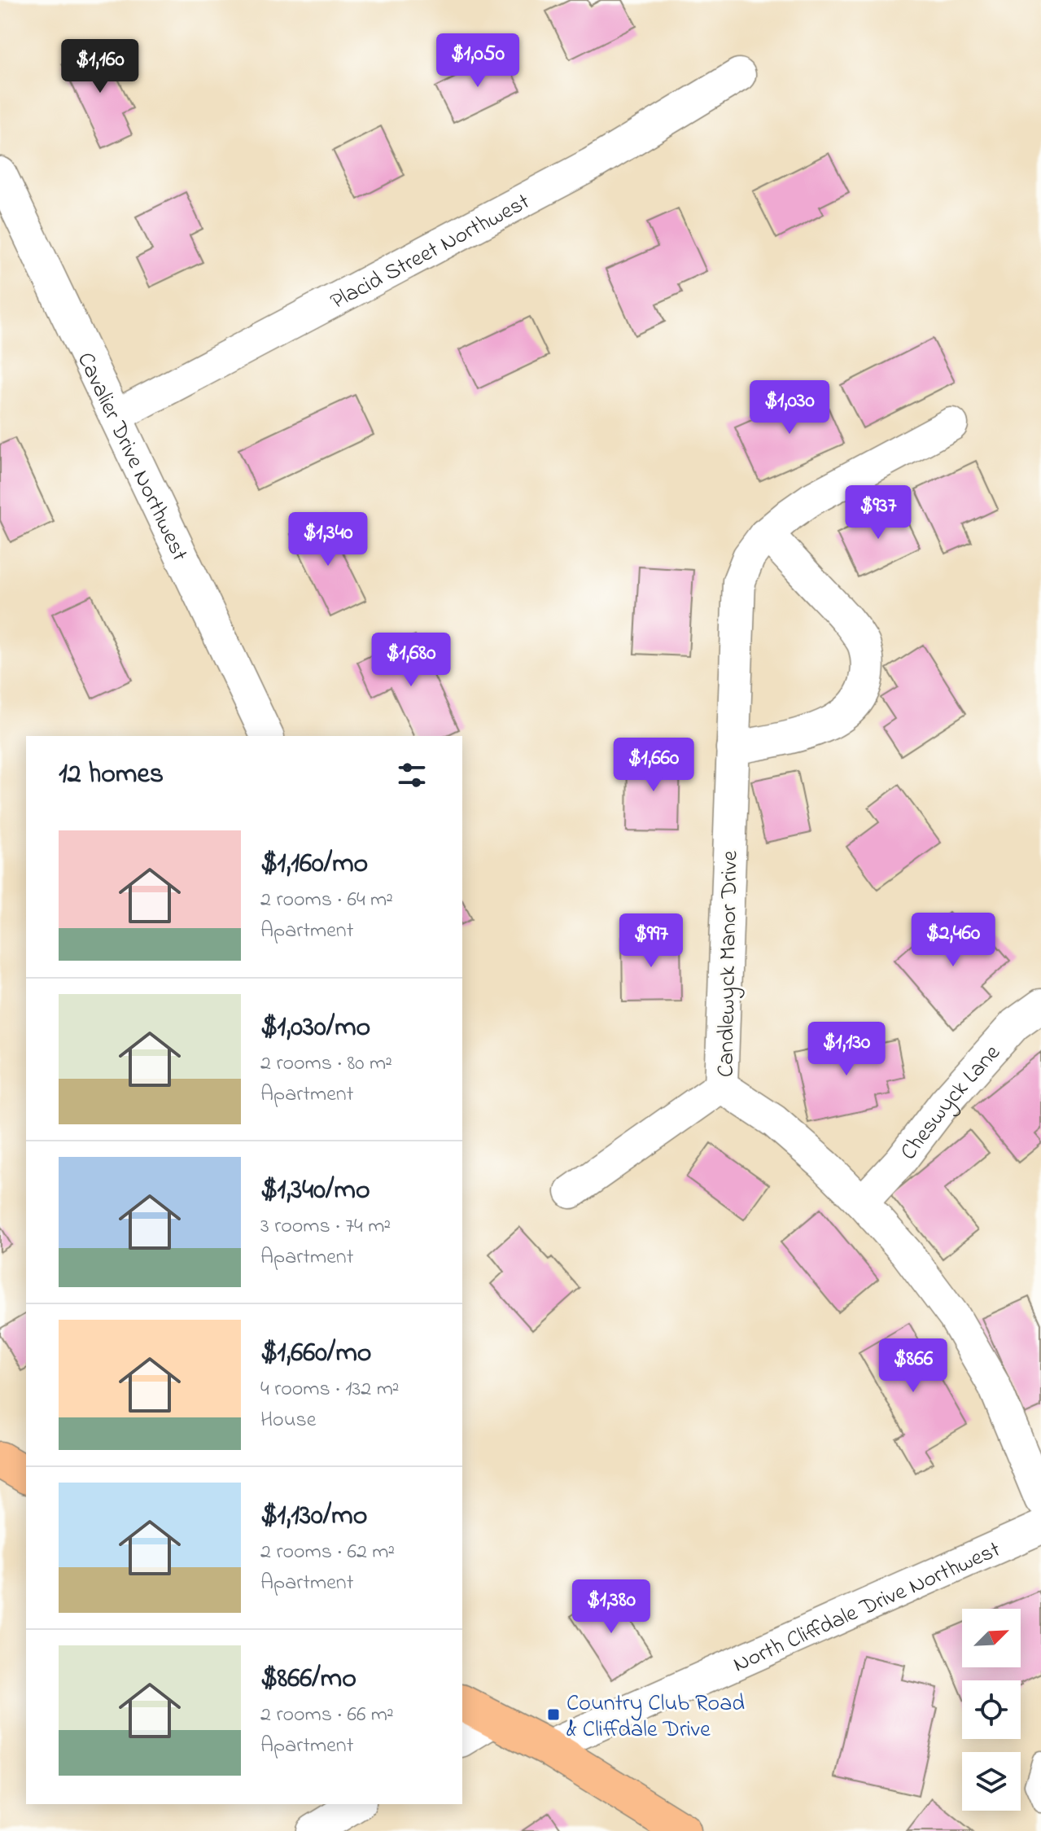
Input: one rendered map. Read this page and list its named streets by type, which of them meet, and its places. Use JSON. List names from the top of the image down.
{
  "streets": {
    "street": [
      "Placid Street Northwest",
      "Cavalier Drive Northwest",
      "Candlewyck Manor Drive",
      "Cheswyck Lane",
      "North Cliffdale Drive Northwest"
    ]
  },
  "crossings": [
    ["Placid Street Northwest", "Cavalier Drive Northwest"],
    ["Candlewyck Manor Drive", "Cheswyck Lane"]
  ],
  "places": {
    "transit": ["Country Club Road & Cliffdale Drive"]
  },
  "north": "top right",
  "page": {
    "price": [
      "$1,050",
      "$1,160",
      "$1,030",
      "$937",
      "$1,340",
      "$1,680",
      "$1,660",
      "$2,460",
      "$997",
      "$1,130",
      "$866",
      "$1,380"
    ],
    "heading": "12 homes",
    "list": [
      {
        "name": "$1,160/mo",
        "note": "2 rooms · 64 m² · Apartment"
      },
      {
        "name": "$1,030/mo",
        "note": "2 rooms · 80 m² · Apartment"
      },
      {
        "name": "$1,340/mo",
        "note": "3 rooms · 74 m² · Apartment"
      },
      {
        "name": "$1,660/mo",
        "note": "4 rooms · 132 m² · House"
      },
      {
        "name": "$1,130/mo",
        "note": "2 rooms · 62 m² · Apartment"
      },
      {
        "name": "$866/mo",
        "note": "2 rooms · 66 m² · Apartment"
      }
    ]
  }
}
